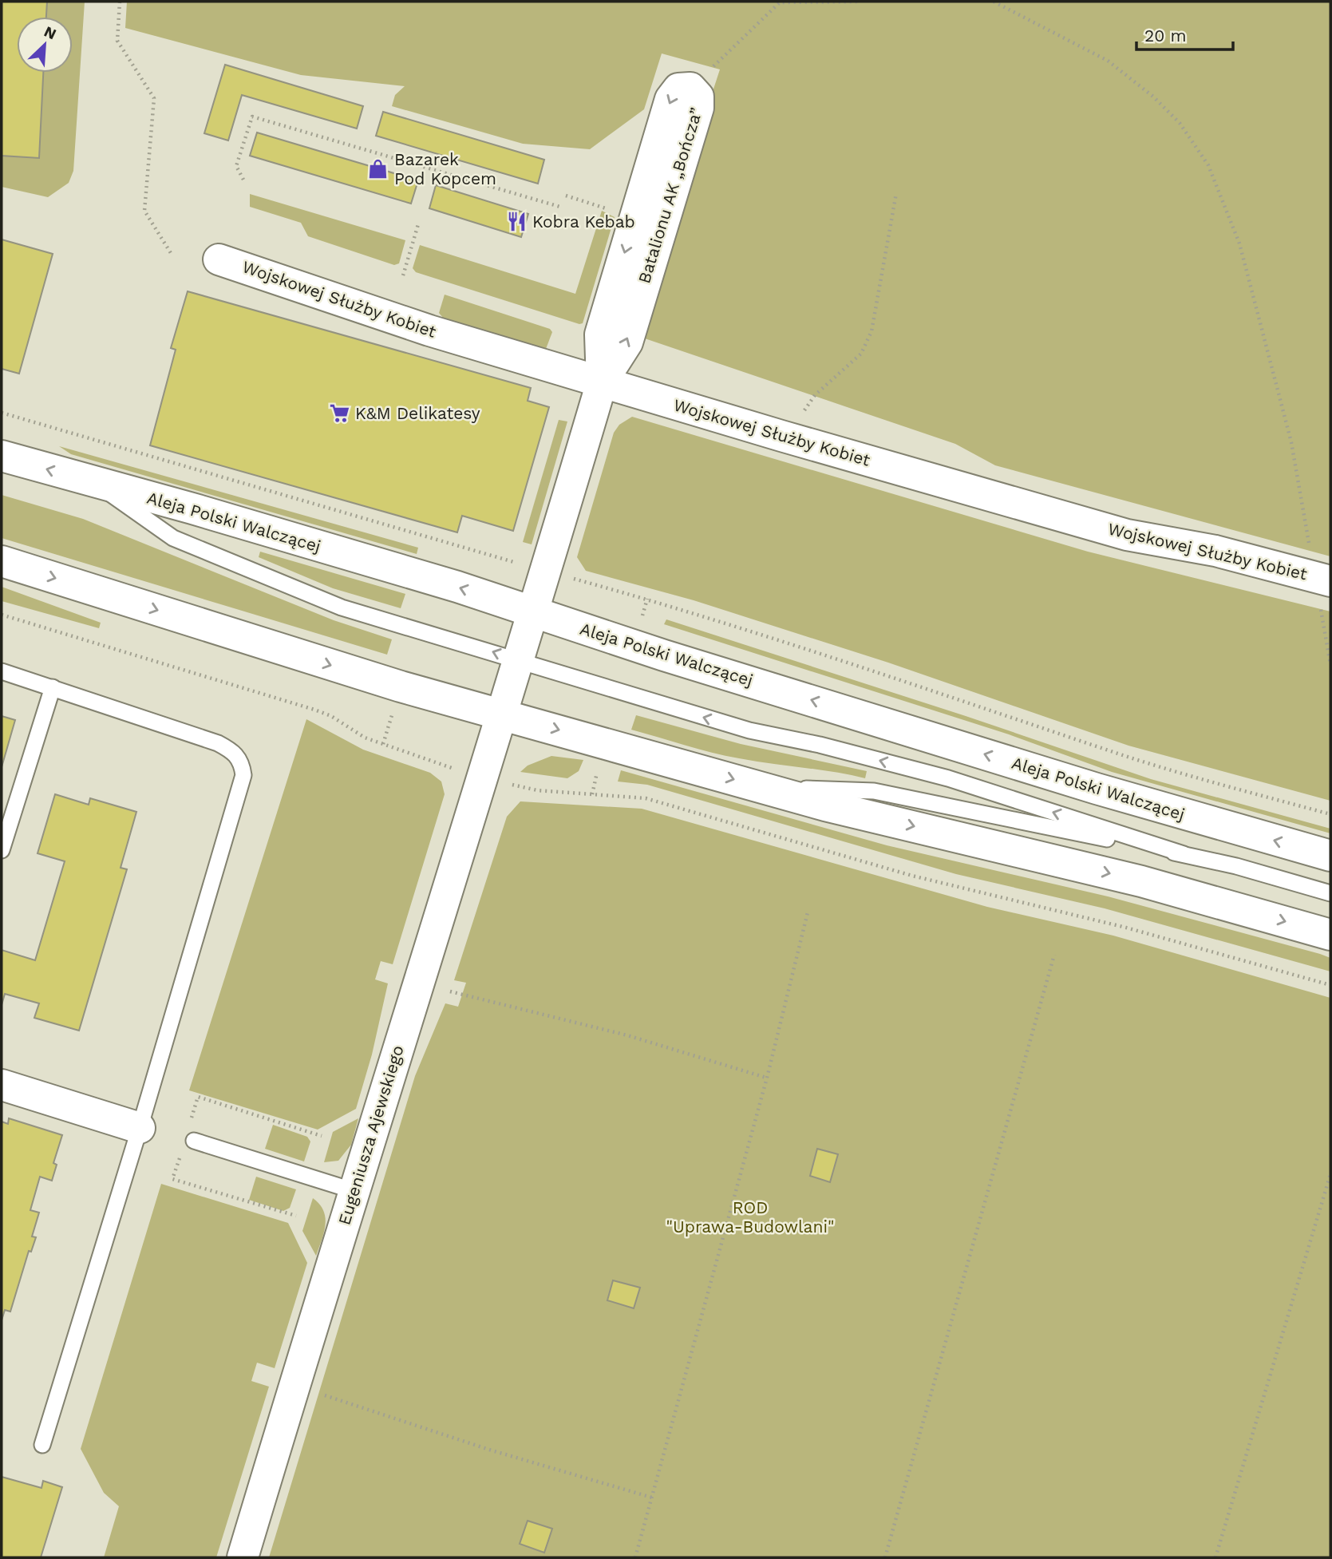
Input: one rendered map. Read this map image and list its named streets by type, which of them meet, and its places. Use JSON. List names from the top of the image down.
{
  "streets": {
    "street": [
      "Batalionu AK „Bończa”",
      "Wojskowej Służby Kobiet",
      "Aleja Polski Walczącej",
      "Eugeniusza Ajewskiego"
    ]
  },
  "crossings": [
    ["Batalionu AK „Bończa”", "Wojskowej Służby Kobiet"],
    ["Batalionu AK „Bończa”", "Aleja Polski Walczącej"],
    ["Batalionu AK „Bończa”", "Eugeniusza Ajewskiego"]
  ],
  "parks": ["ROD \"Uprawa-Budowlani\""],
  "places": {
    "shop": ["Bazarek Pod Kopcem"],
    "restaurant": ["Kobra Kebab"],
    "supermarket": ["K&M Delikatesy"]
  },
  "scale_bar": "20 m",
  "north": "top right"
}
